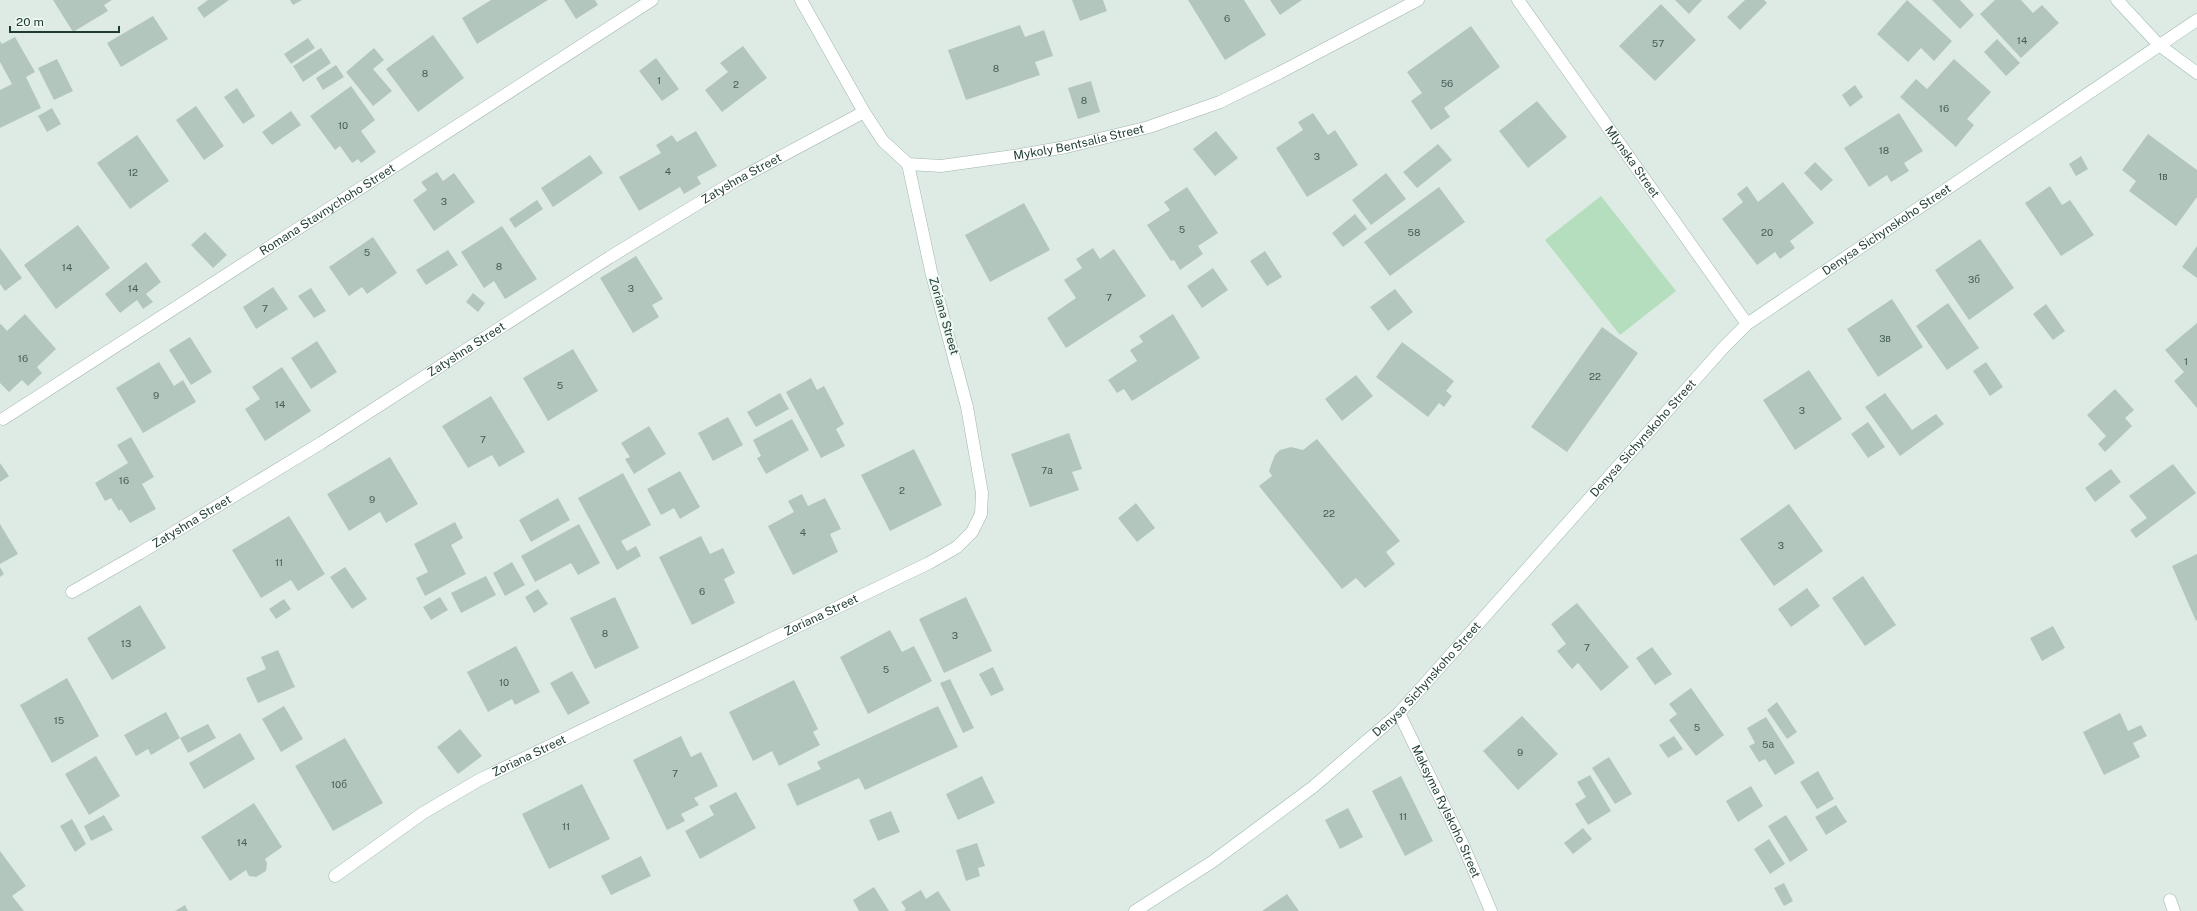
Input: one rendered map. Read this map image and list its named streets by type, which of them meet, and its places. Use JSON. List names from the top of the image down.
{
  "streets": {
    "street": [
      "Mykoly Bentsalia Street",
      "Mlynska Street",
      "Zatyshna Street",
      "Romana Stavnychoho Street",
      "Denysa Sichynskoho Street",
      "Zoriana Street",
      "Maksyma Rylskoho Street"
    ]
  },
  "crossings": [
    ["Mykoly Bentsalia Street", "Zoriana Street"],
    ["Mlynska Street", "Denysa Sichynskoho Street"],
    ["Denysa Sichynskoho Street", "Maksyma Rylskoho Street"]
  ],
  "house_numbers": [
    "6",
    "14",
    "57",
    "8",
    "8",
    "1",
    "56",
    "2",
    "8",
    "16",
    "10",
    "18",
    "3",
    "4",
    "12",
    "1в",
    "3",
    "5",
    "58",
    "20",
    "5",
    "8",
    "14",
    "3б",
    "14",
    "3",
    "7",
    "7",
    "3в",
    "16",
    "1",
    "22",
    "5",
    "9",
    "14",
    "3",
    "7",
    "7а",
    "16",
    "2",
    "9",
    "22",
    "4",
    "3",
    "11",
    "6",
    "8",
    "3",
    "13",
    "7",
    "5",
    "10",
    "15",
    "5",
    "5а",
    "9",
    "7",
    "10б",
    "11",
    "11",
    "14"
  ],
  "scale_bar": "20 m"
}
